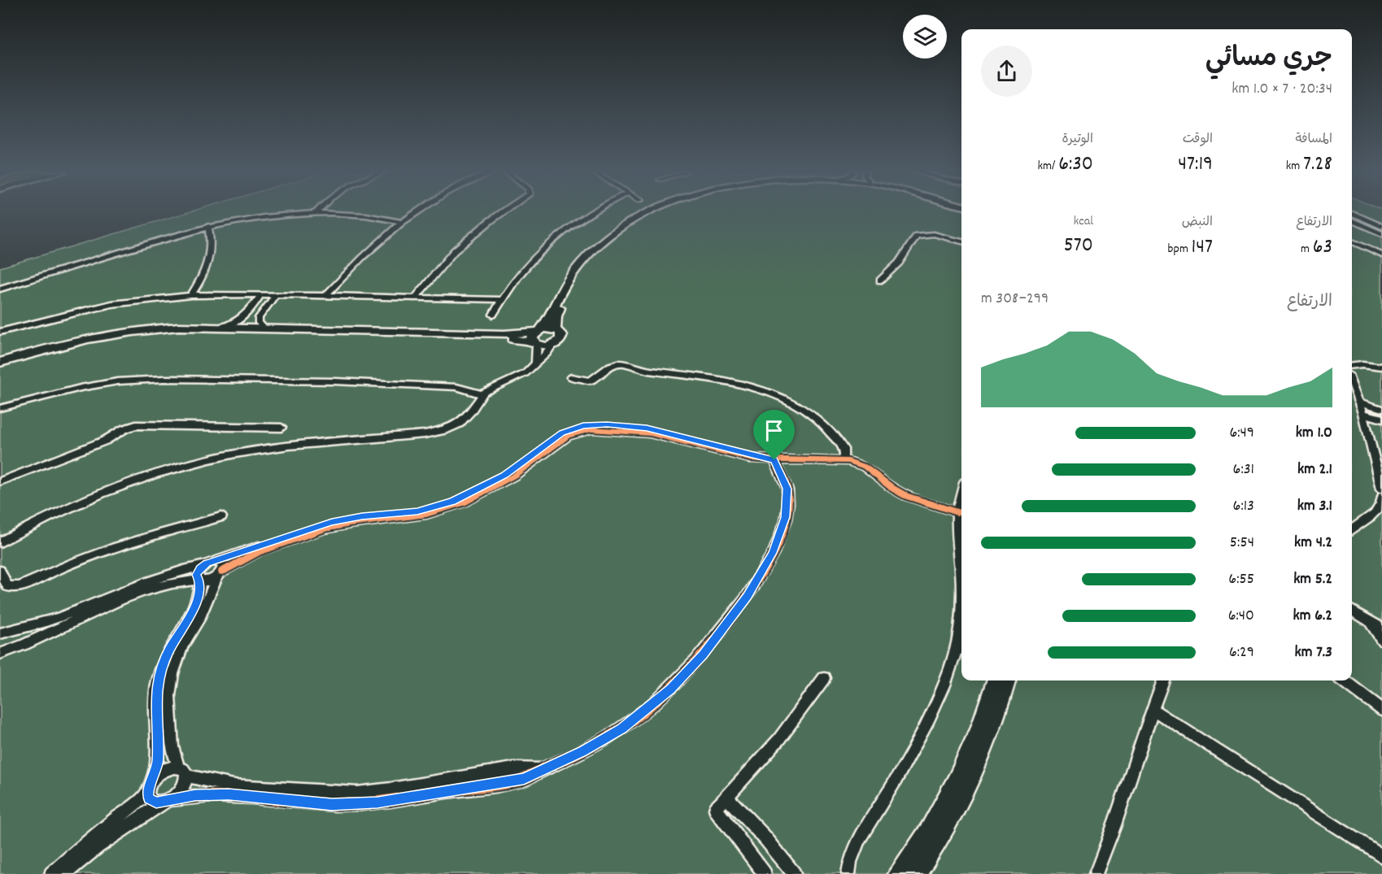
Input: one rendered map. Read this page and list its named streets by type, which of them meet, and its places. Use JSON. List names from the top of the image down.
{
  "page": {
    "heading": ["جري مسائي", "20:34 · 7 × 1.0 km"],
    "stats": [
      ["المسافة", "7.28 km"],
      ["الوقت", "47:19"],
      ["الوتيرة", "6:30 /km"],
      ["الارتفاع", "63 m"],
      ["النبض", "147 bpm"],
      ["kcal", "570"]
    ],
    "chart": ["الارتفاع", "299–308 m"],
    "list": [
      {
        "name": "1.0 km",
        "note": "6:49"
      },
      {
        "name": "2.1 km",
        "note": "6:31"
      },
      {
        "name": "3.1 km",
        "note": "6:13"
      },
      {
        "name": "4.2 km",
        "note": "5:54"
      },
      {
        "name": "5.2 km",
        "note": "6:55"
      },
      {
        "name": "6.2 km",
        "note": "6:40"
      },
      {
        "name": "7.3 km",
        "note": "6:29"
      }
    ]
  }
}
